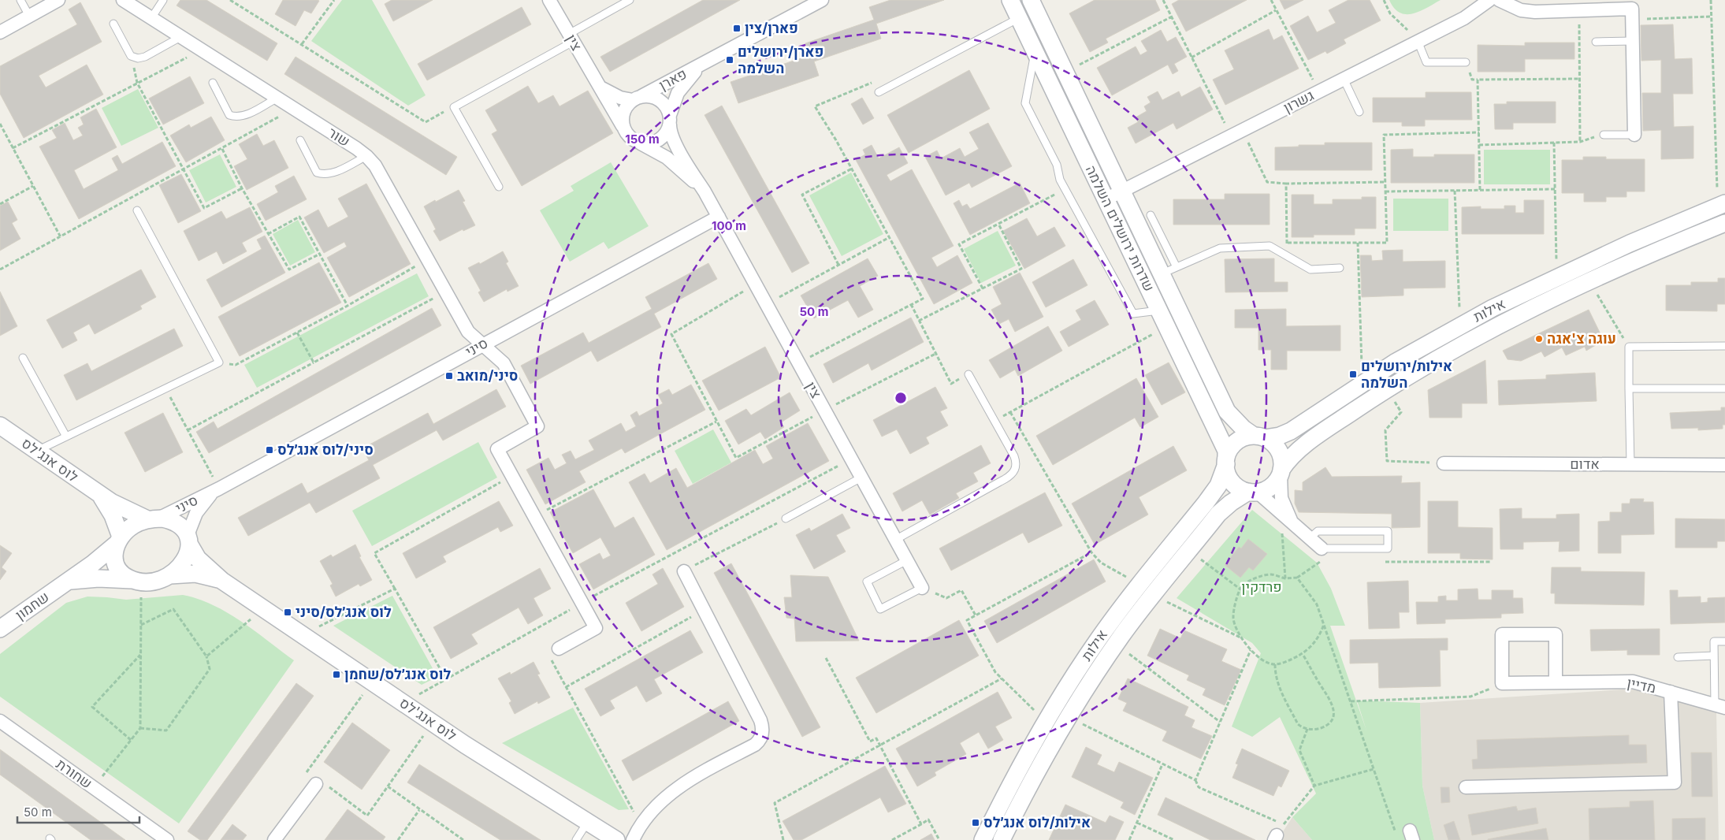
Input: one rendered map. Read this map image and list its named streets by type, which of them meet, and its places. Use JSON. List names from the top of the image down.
{
  "streets": {
    "street": [
      "צין",
      "פארן",
      "גשרון",
      "שור",
      "שדרות ירושלים השלמה",
      "אילות",
      "סיני",
      "לוס אנג'לס",
      "אדום",
      "שחמון",
      "מדיין",
      "שחורת"
    ]
  },
  "crossings": [
    ["צין", "פארן"],
    ["צין", "סיני"],
    ["גשרון", "שדרות ירושלים השלמה"],
    ["שור", "סיני"],
    ["שדרות ירושלים השלמה", "אילות"],
    ["סיני", "לוס אנג'לס"],
    ["סיני", "שחמון"],
    ["לוס אנג'לס", "שחמון"]
  ],
  "parks": ["פרדקין"],
  "places": {
    "transit": [
      "פארן/צין",
      "פארן/ירושלים השלמה",
      "אילות/ירושלים השלמה",
      "סיני/מואב",
      "סיני/לוס אנג׳לס",
      "לוס אנג׳לס/סיני",
      "לוס אנג׳לס/שחמן",
      "אילות/לוס אנג׳לס"
    ],
    "other": ["עוגה צ'אגה"]
  },
  "scale_bar": "50 m",
  "rings": ["150 m", "100 m", "50 m"]
}
